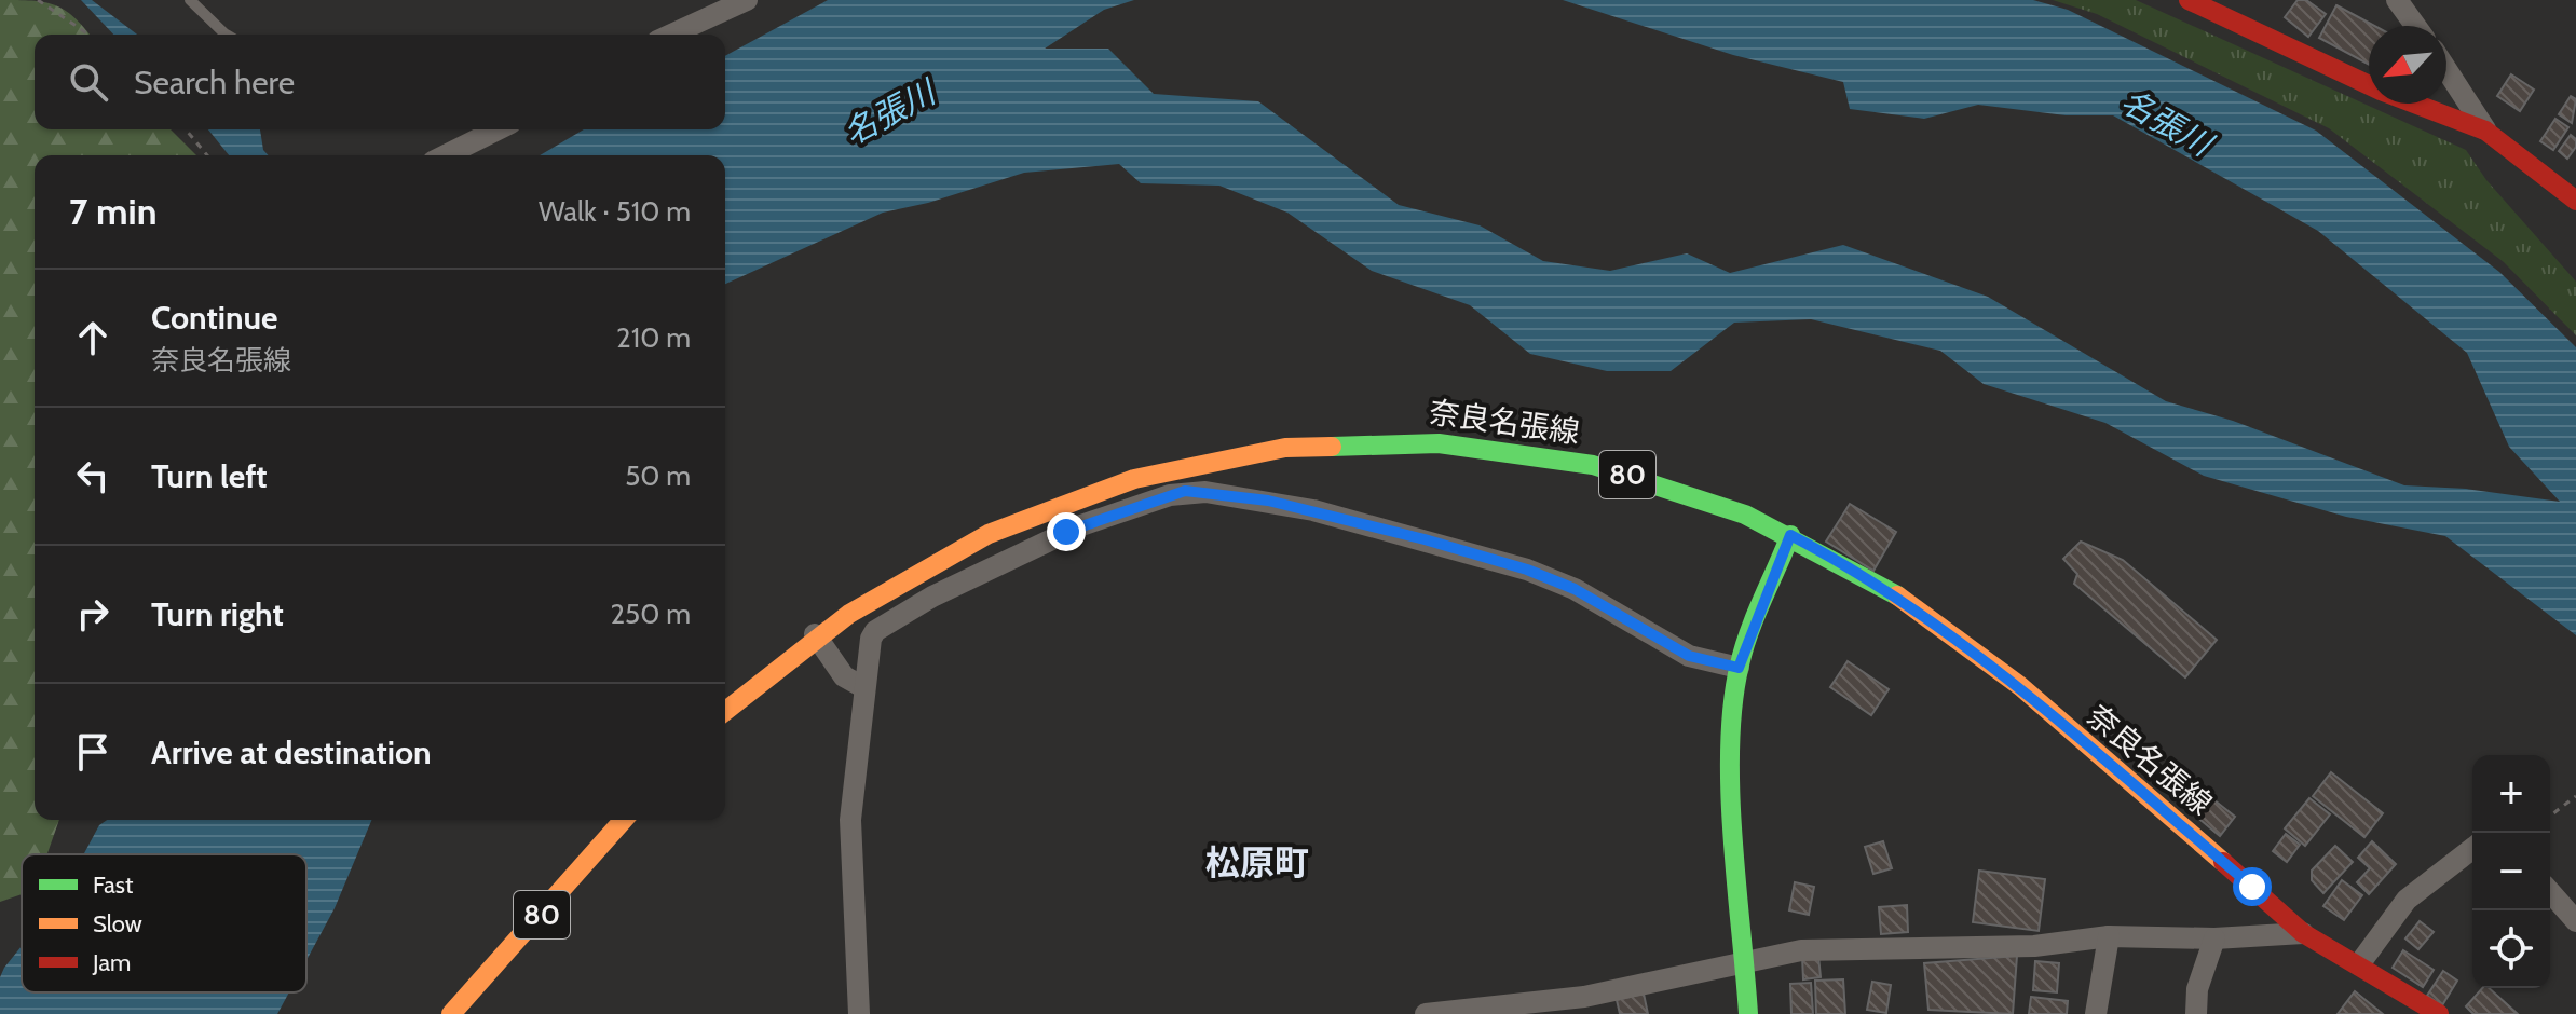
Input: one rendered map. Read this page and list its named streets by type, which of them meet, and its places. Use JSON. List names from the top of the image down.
{
  "streets": {
    "main road": ["奈良名張線", "80"]
  },
  "districts": ["松原町"],
  "water": ["名張川"],
  "legend": ["Fast", "Slow", "Jam"],
  "north": "bottom left",
  "page": {
    "search": "Search here",
    "heading": ["7 min", "Walk · 510 m"],
    "list": [
      ["Continue", "奈良名張線", "210 m"],
      ["Turn left", "50 m"],
      ["Turn right", "250 m"],
      "Arrive at destination"
    ],
    "map_buttons": ["+", "−"]
  }
}
